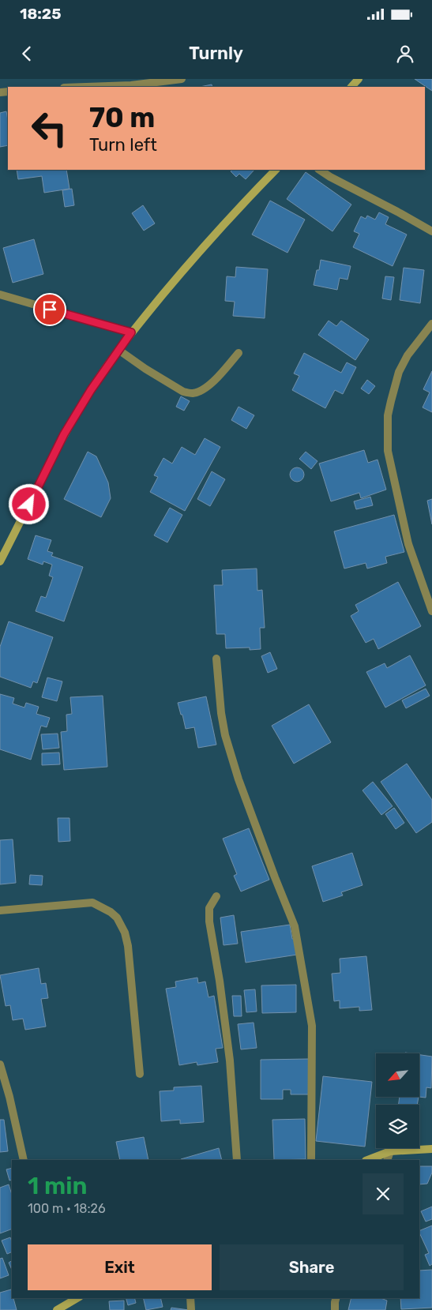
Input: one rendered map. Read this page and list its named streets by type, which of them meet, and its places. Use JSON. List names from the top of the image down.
{
  "north": "bottom left",
  "page": {
    "status": "18:25",
    "header": "Turnly",
    "turn": ["70 m", "Turn left"],
    "heading": ["1 min", "100 m · 18:26"],
    "buttons": ["Exit", "Share"]
  }
}
